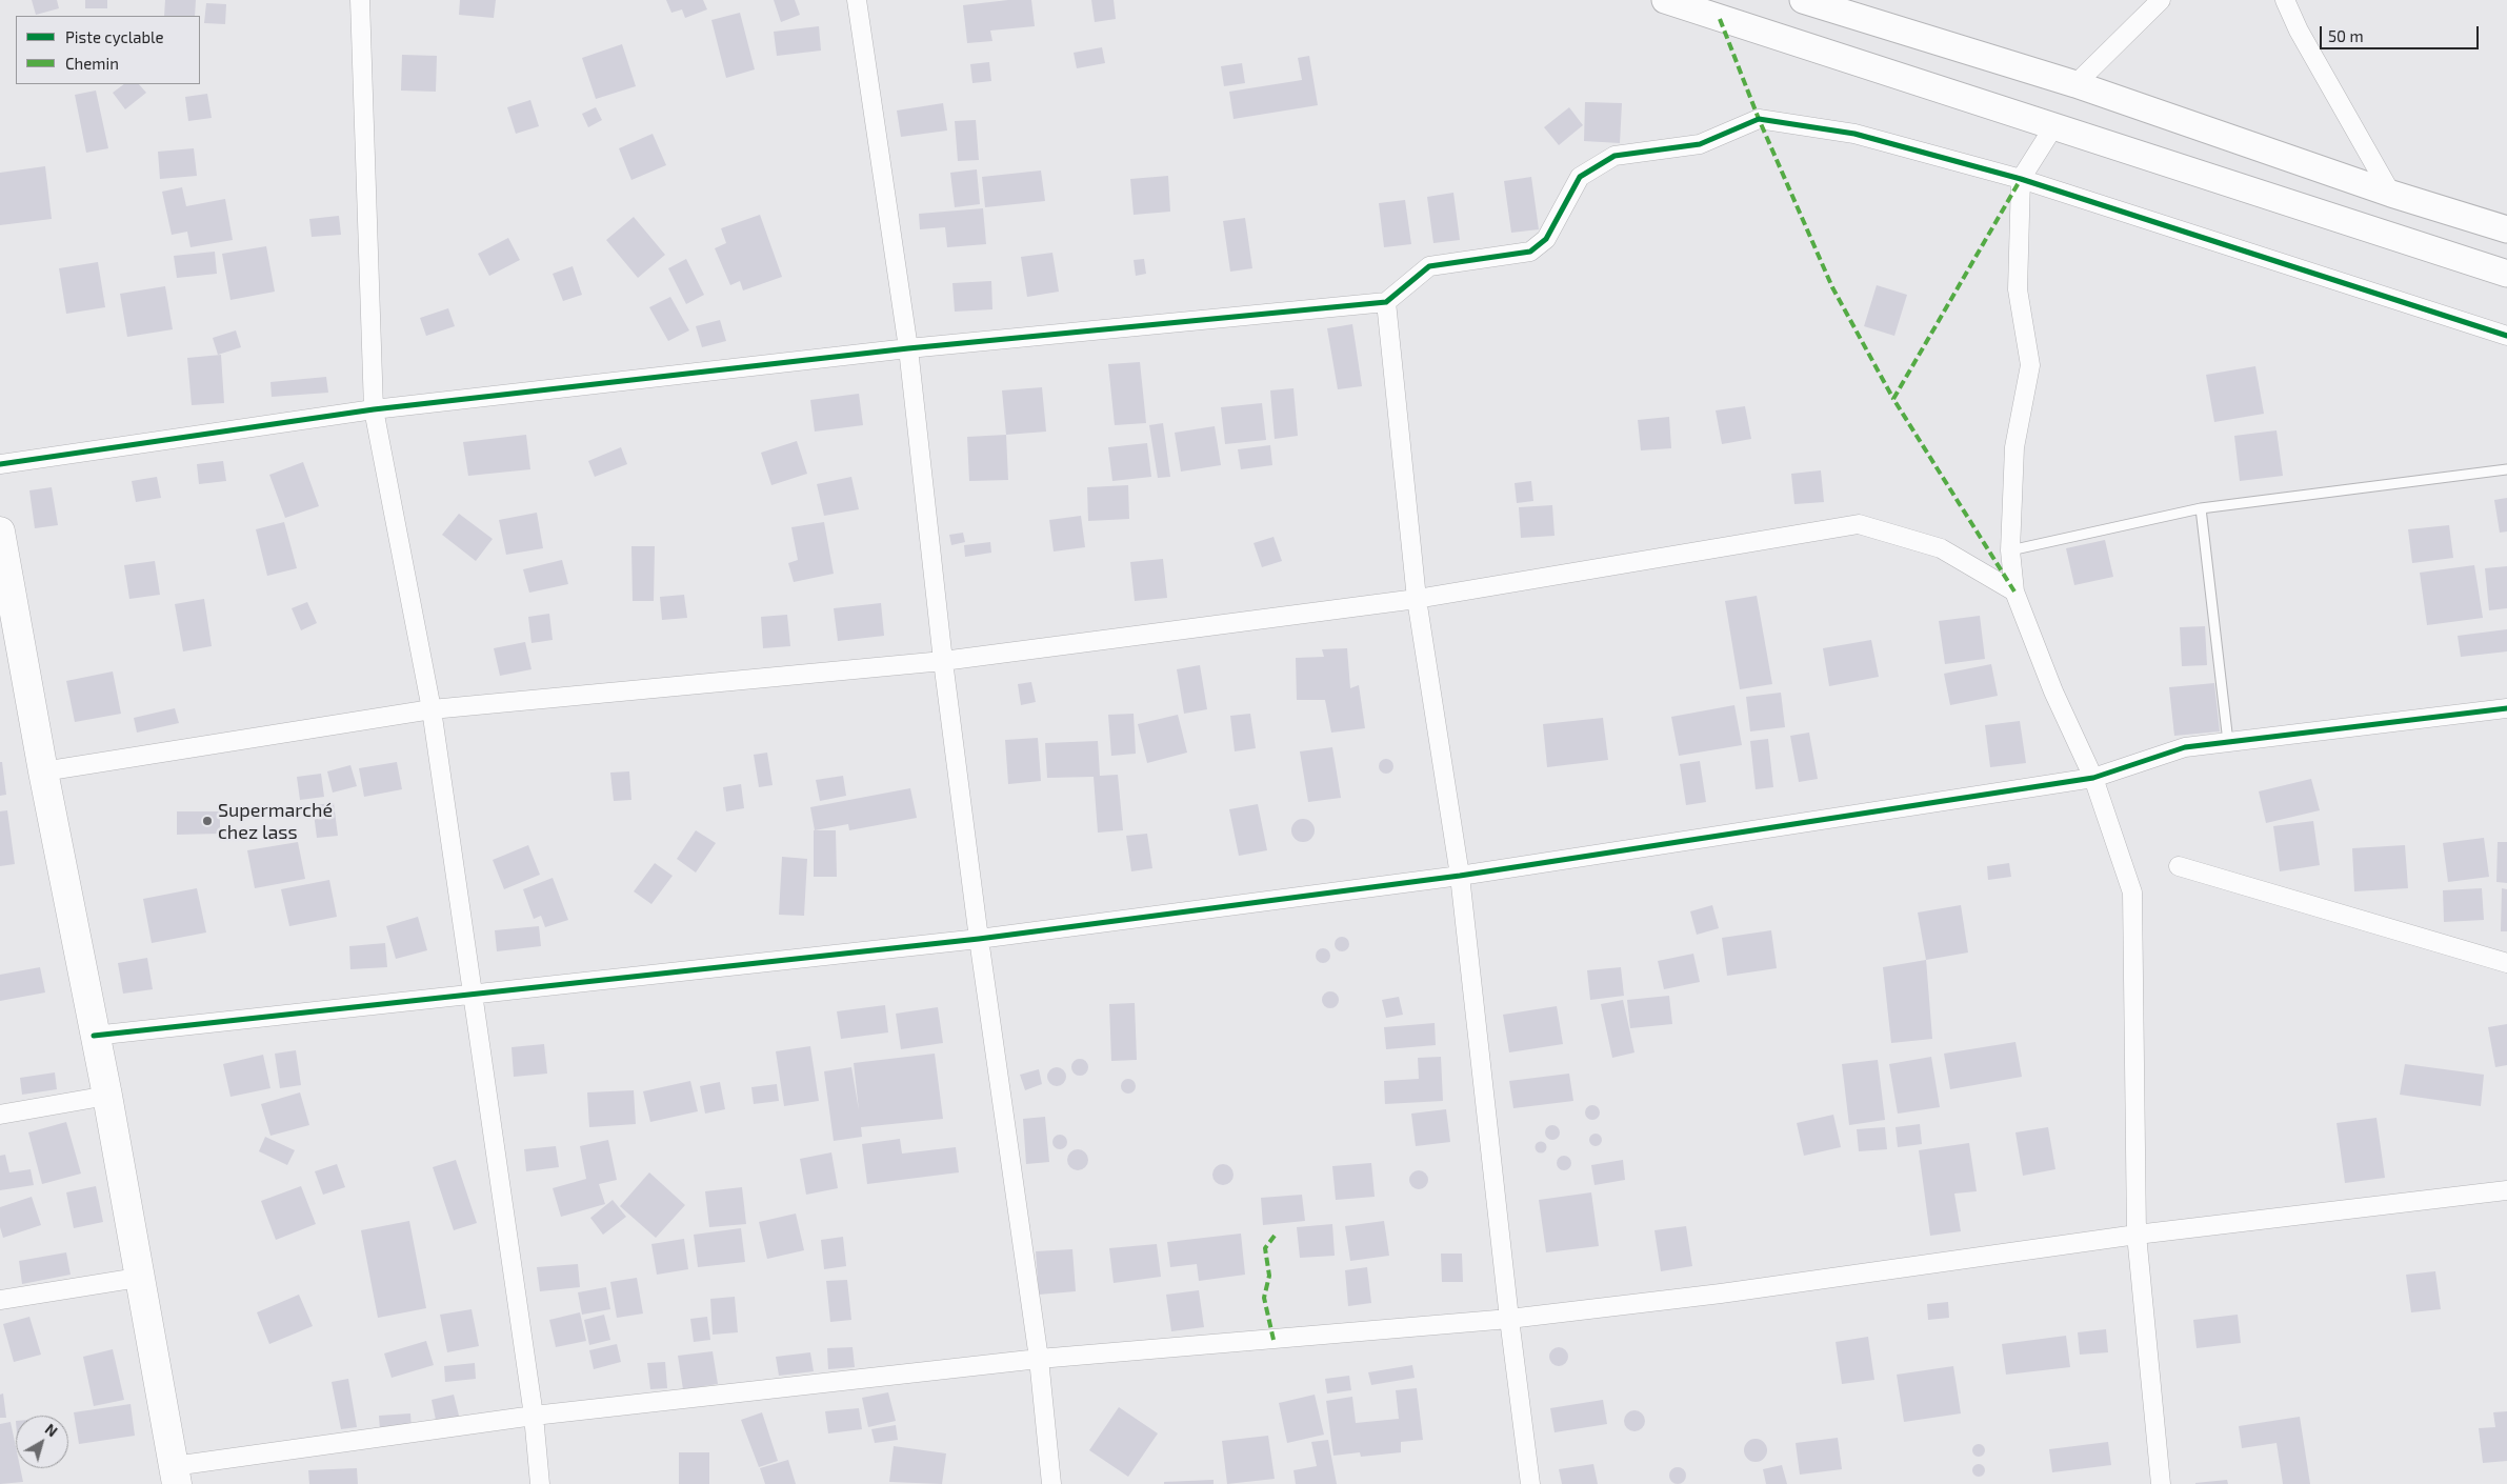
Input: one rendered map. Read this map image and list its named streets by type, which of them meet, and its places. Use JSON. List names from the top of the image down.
{
  "places": ["Supermarché chez lass"],
  "legend": ["Piste cyclable", "Chemin"],
  "scale_bar": "50 m",
  "north": "top right"
}
